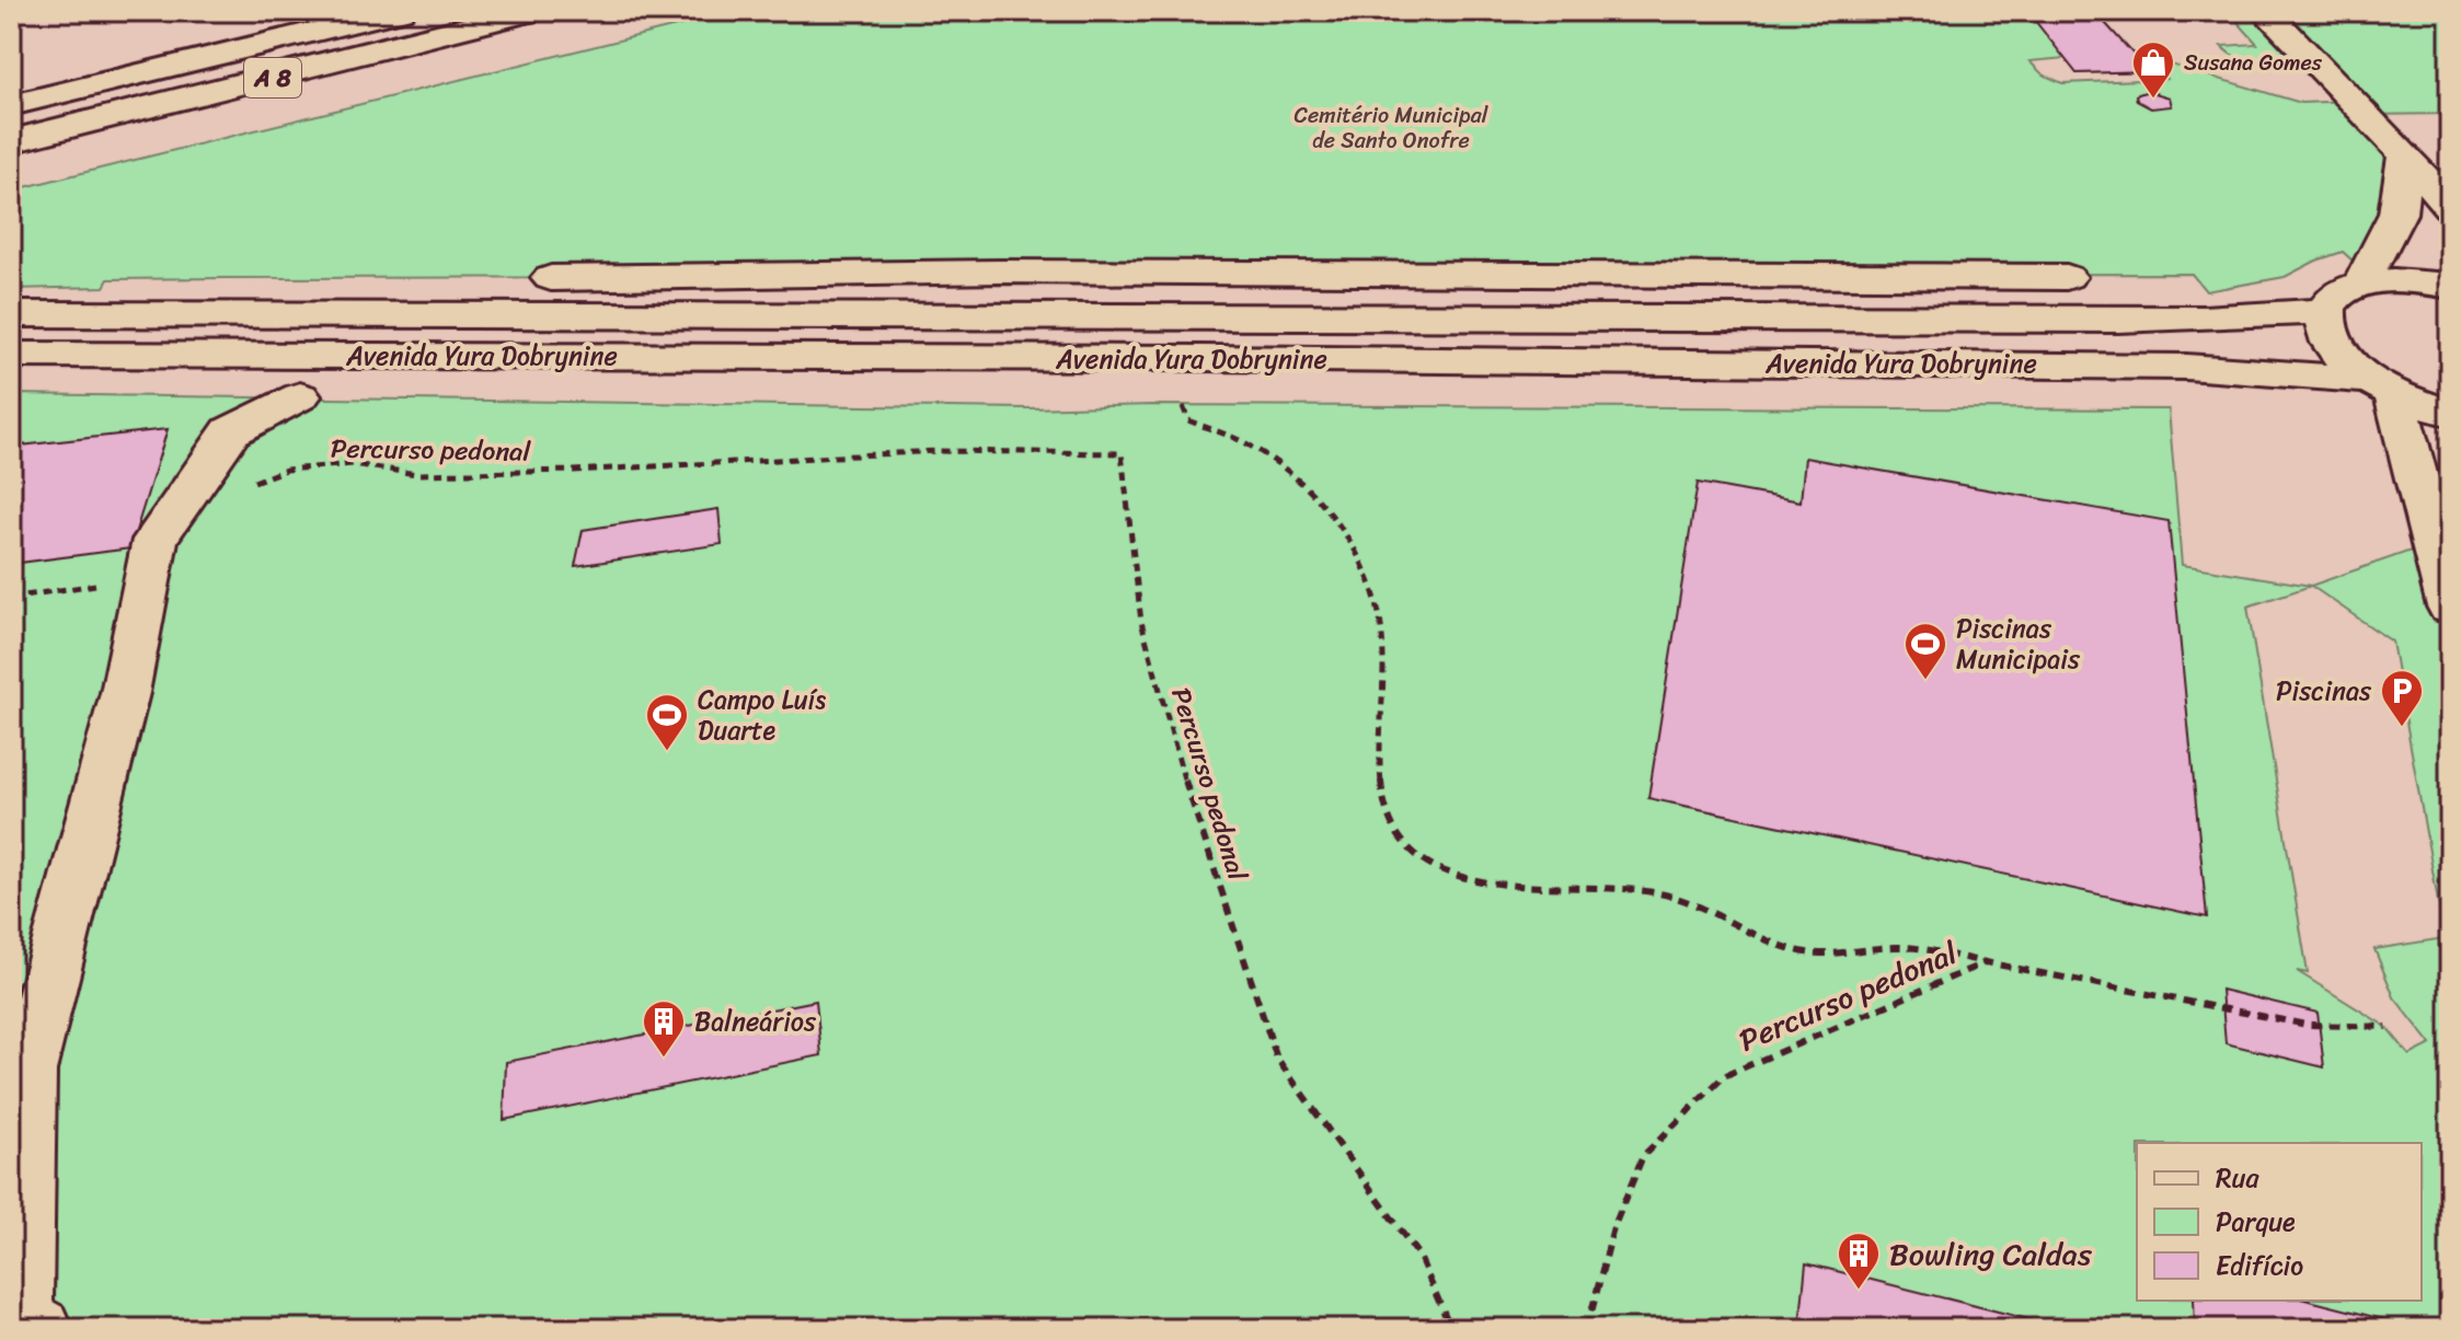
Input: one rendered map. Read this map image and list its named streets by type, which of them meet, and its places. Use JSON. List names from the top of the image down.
{
  "streets": {
    "main road": ["A 8", "Avenida Yura Dobrynine"],
    "path": ["Percurso pedonal"]
  },
  "parks": ["Cemitério Municipal de Santo Onofre"],
  "places": {
    "shop": ["Susana Gomes"],
    "sports": ["Piscinas Municipais", "Campo Luís Duarte"],
    "parking": ["Piscinas"],
    "building": ["Balneários", "Bowling Caldas"]
  },
  "legend": ["Rua", "Parque", "Edifício"]
}
